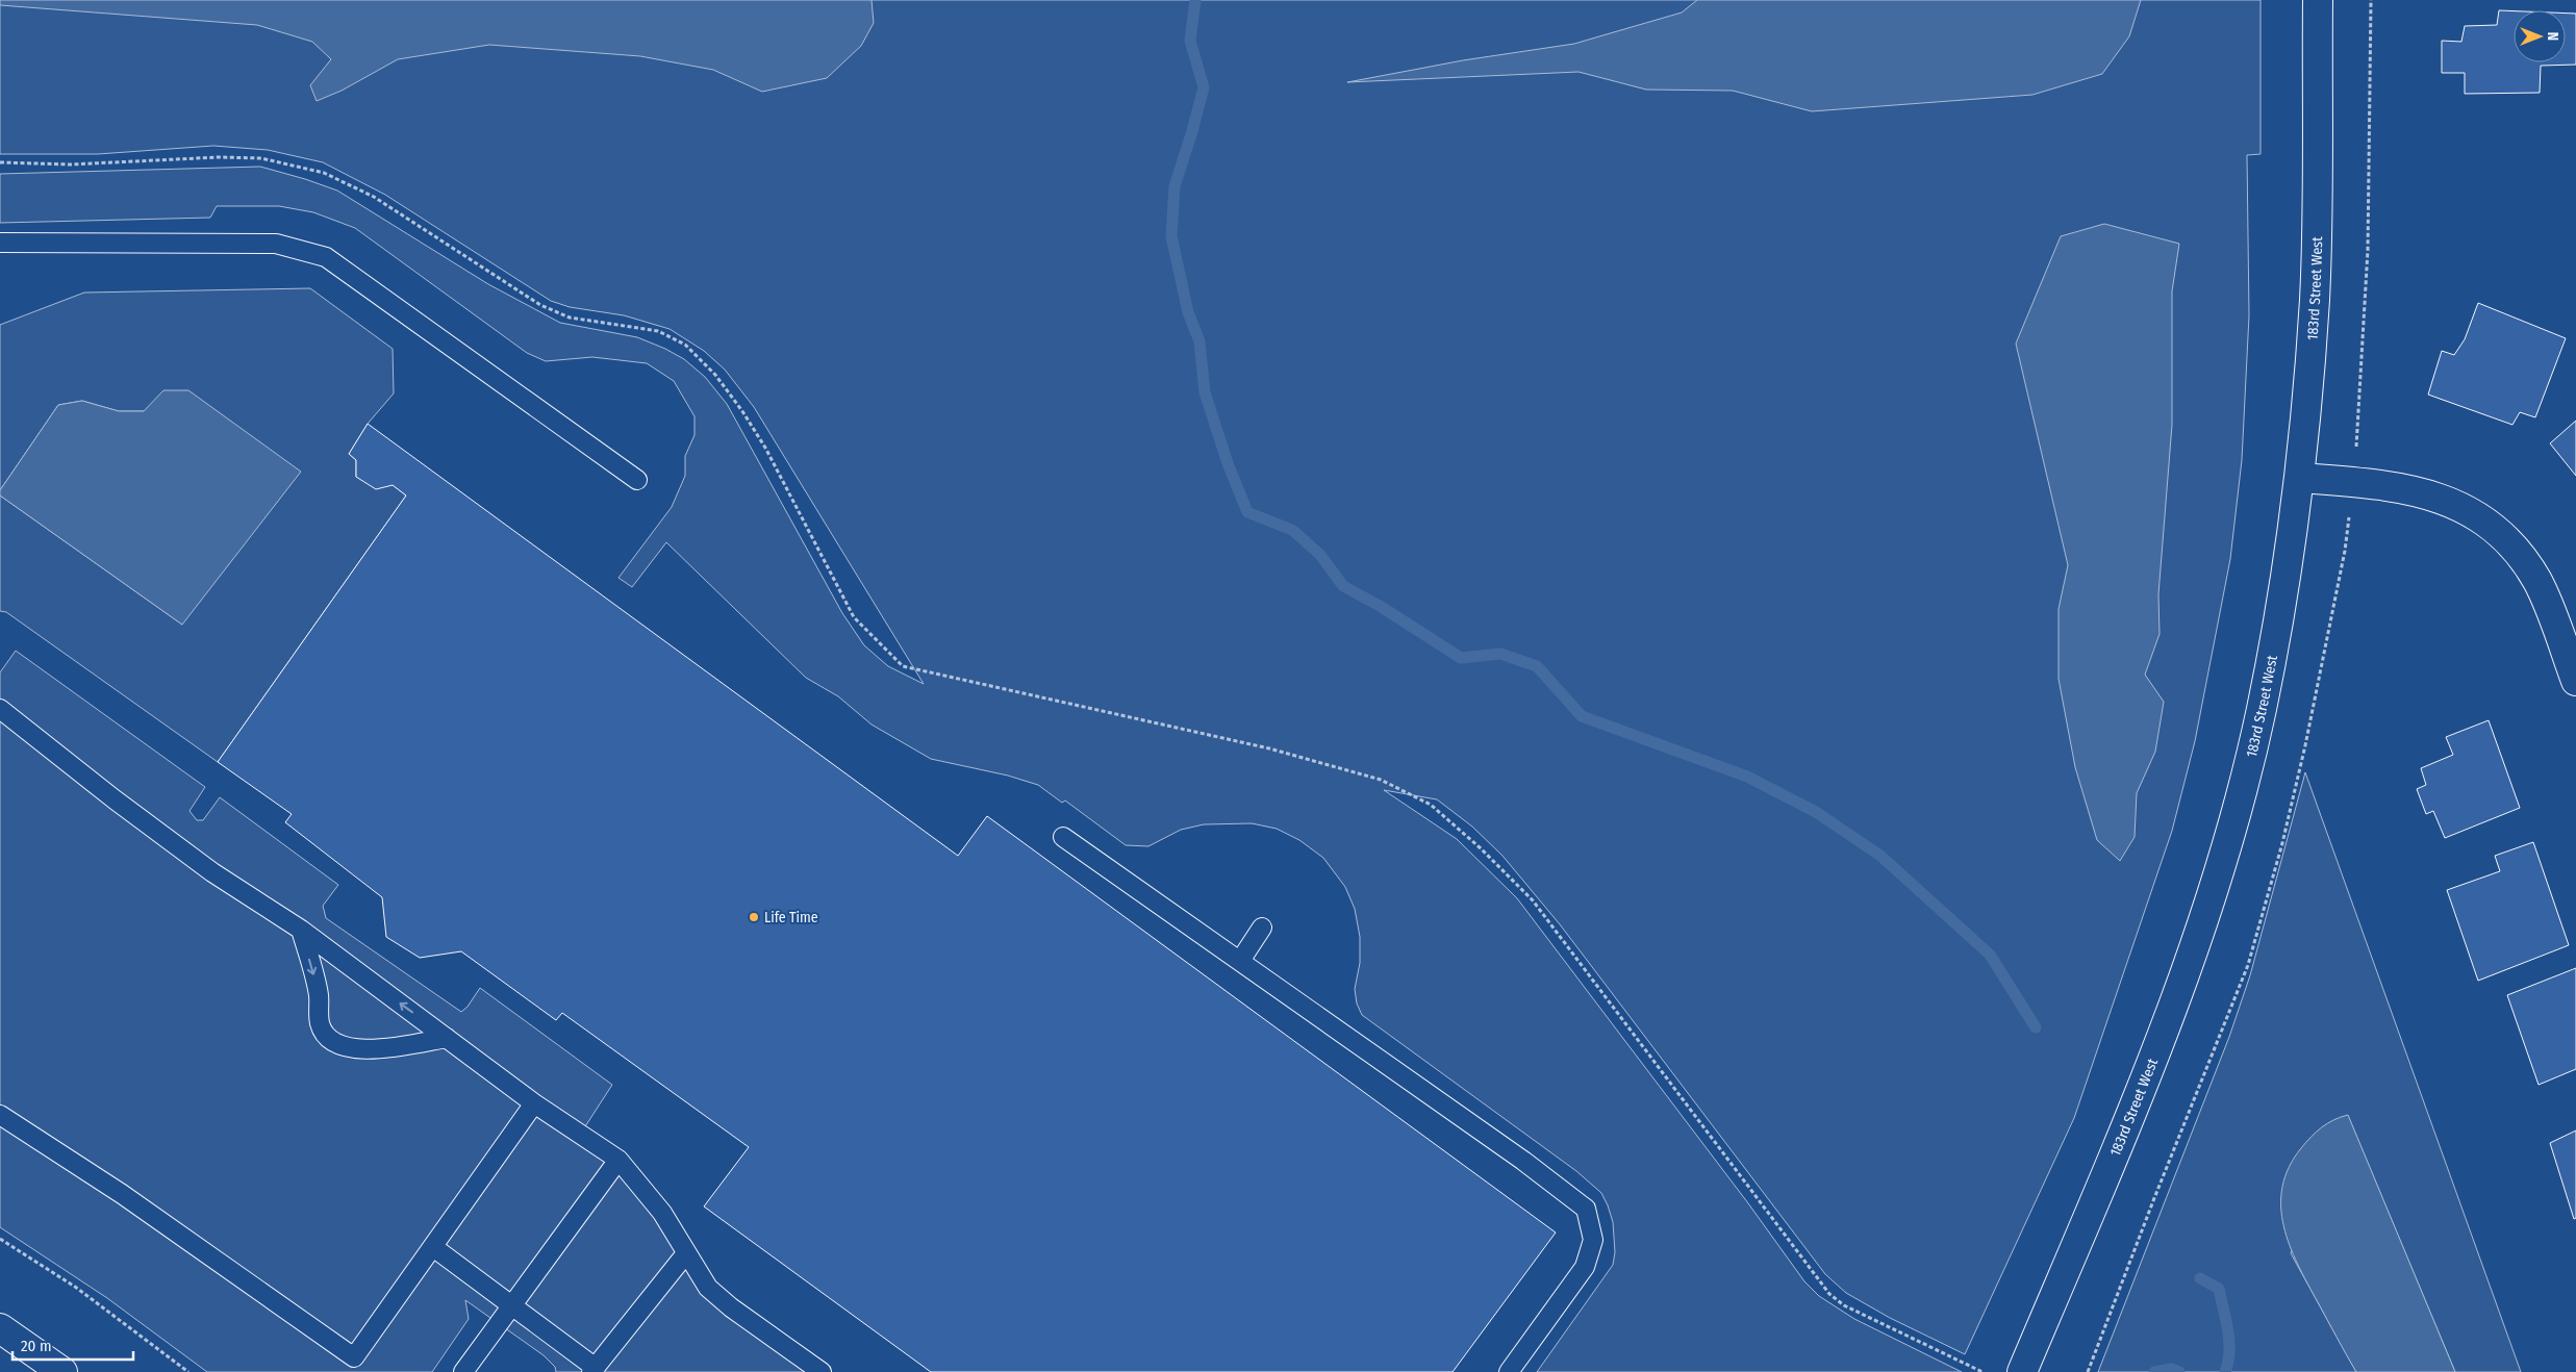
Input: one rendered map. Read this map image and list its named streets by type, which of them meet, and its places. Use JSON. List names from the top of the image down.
{
  "streets": {
    "street": ["183rd Street West"]
  },
  "places": ["Life Time"],
  "scale_bar": "20 m",
  "north": "right"
}
